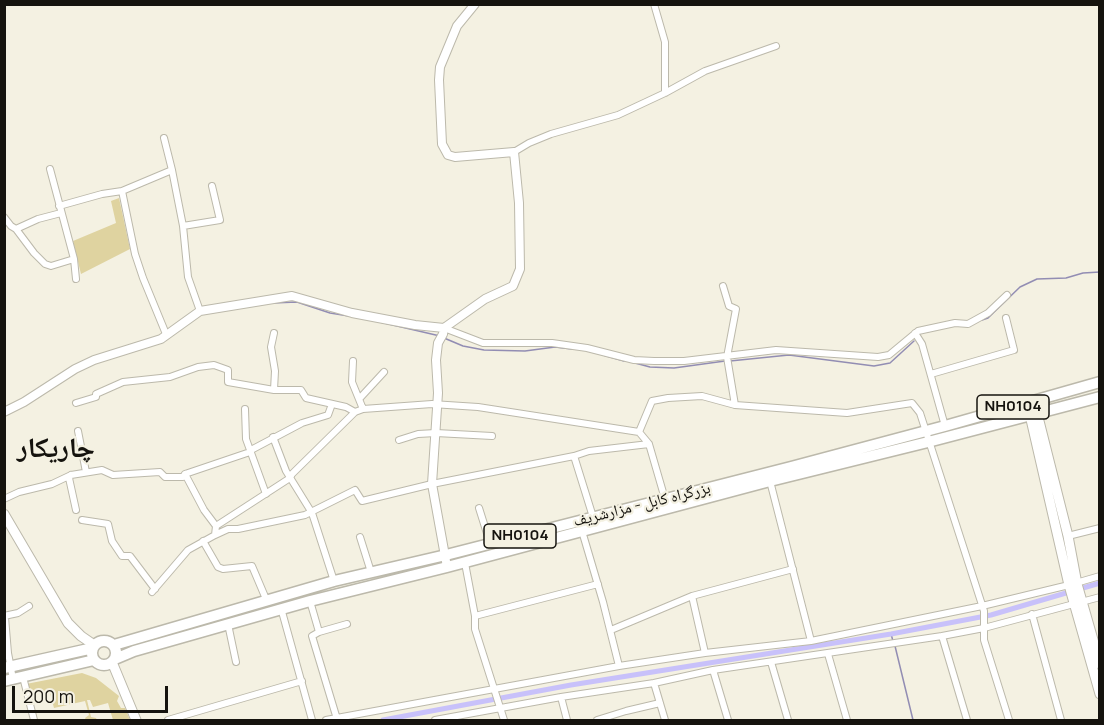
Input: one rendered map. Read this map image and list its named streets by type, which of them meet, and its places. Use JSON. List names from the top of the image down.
{
  "streets": {
    "highway": ["NH0104", "بزرگراه کابل - مزارشریف"]
  },
  "crossings": [
    ["NH0104", "بزرگراه کابل - مزارشریف"]
  ],
  "districts": ["چاریکار"],
  "scale_bar": "200 m"
}
